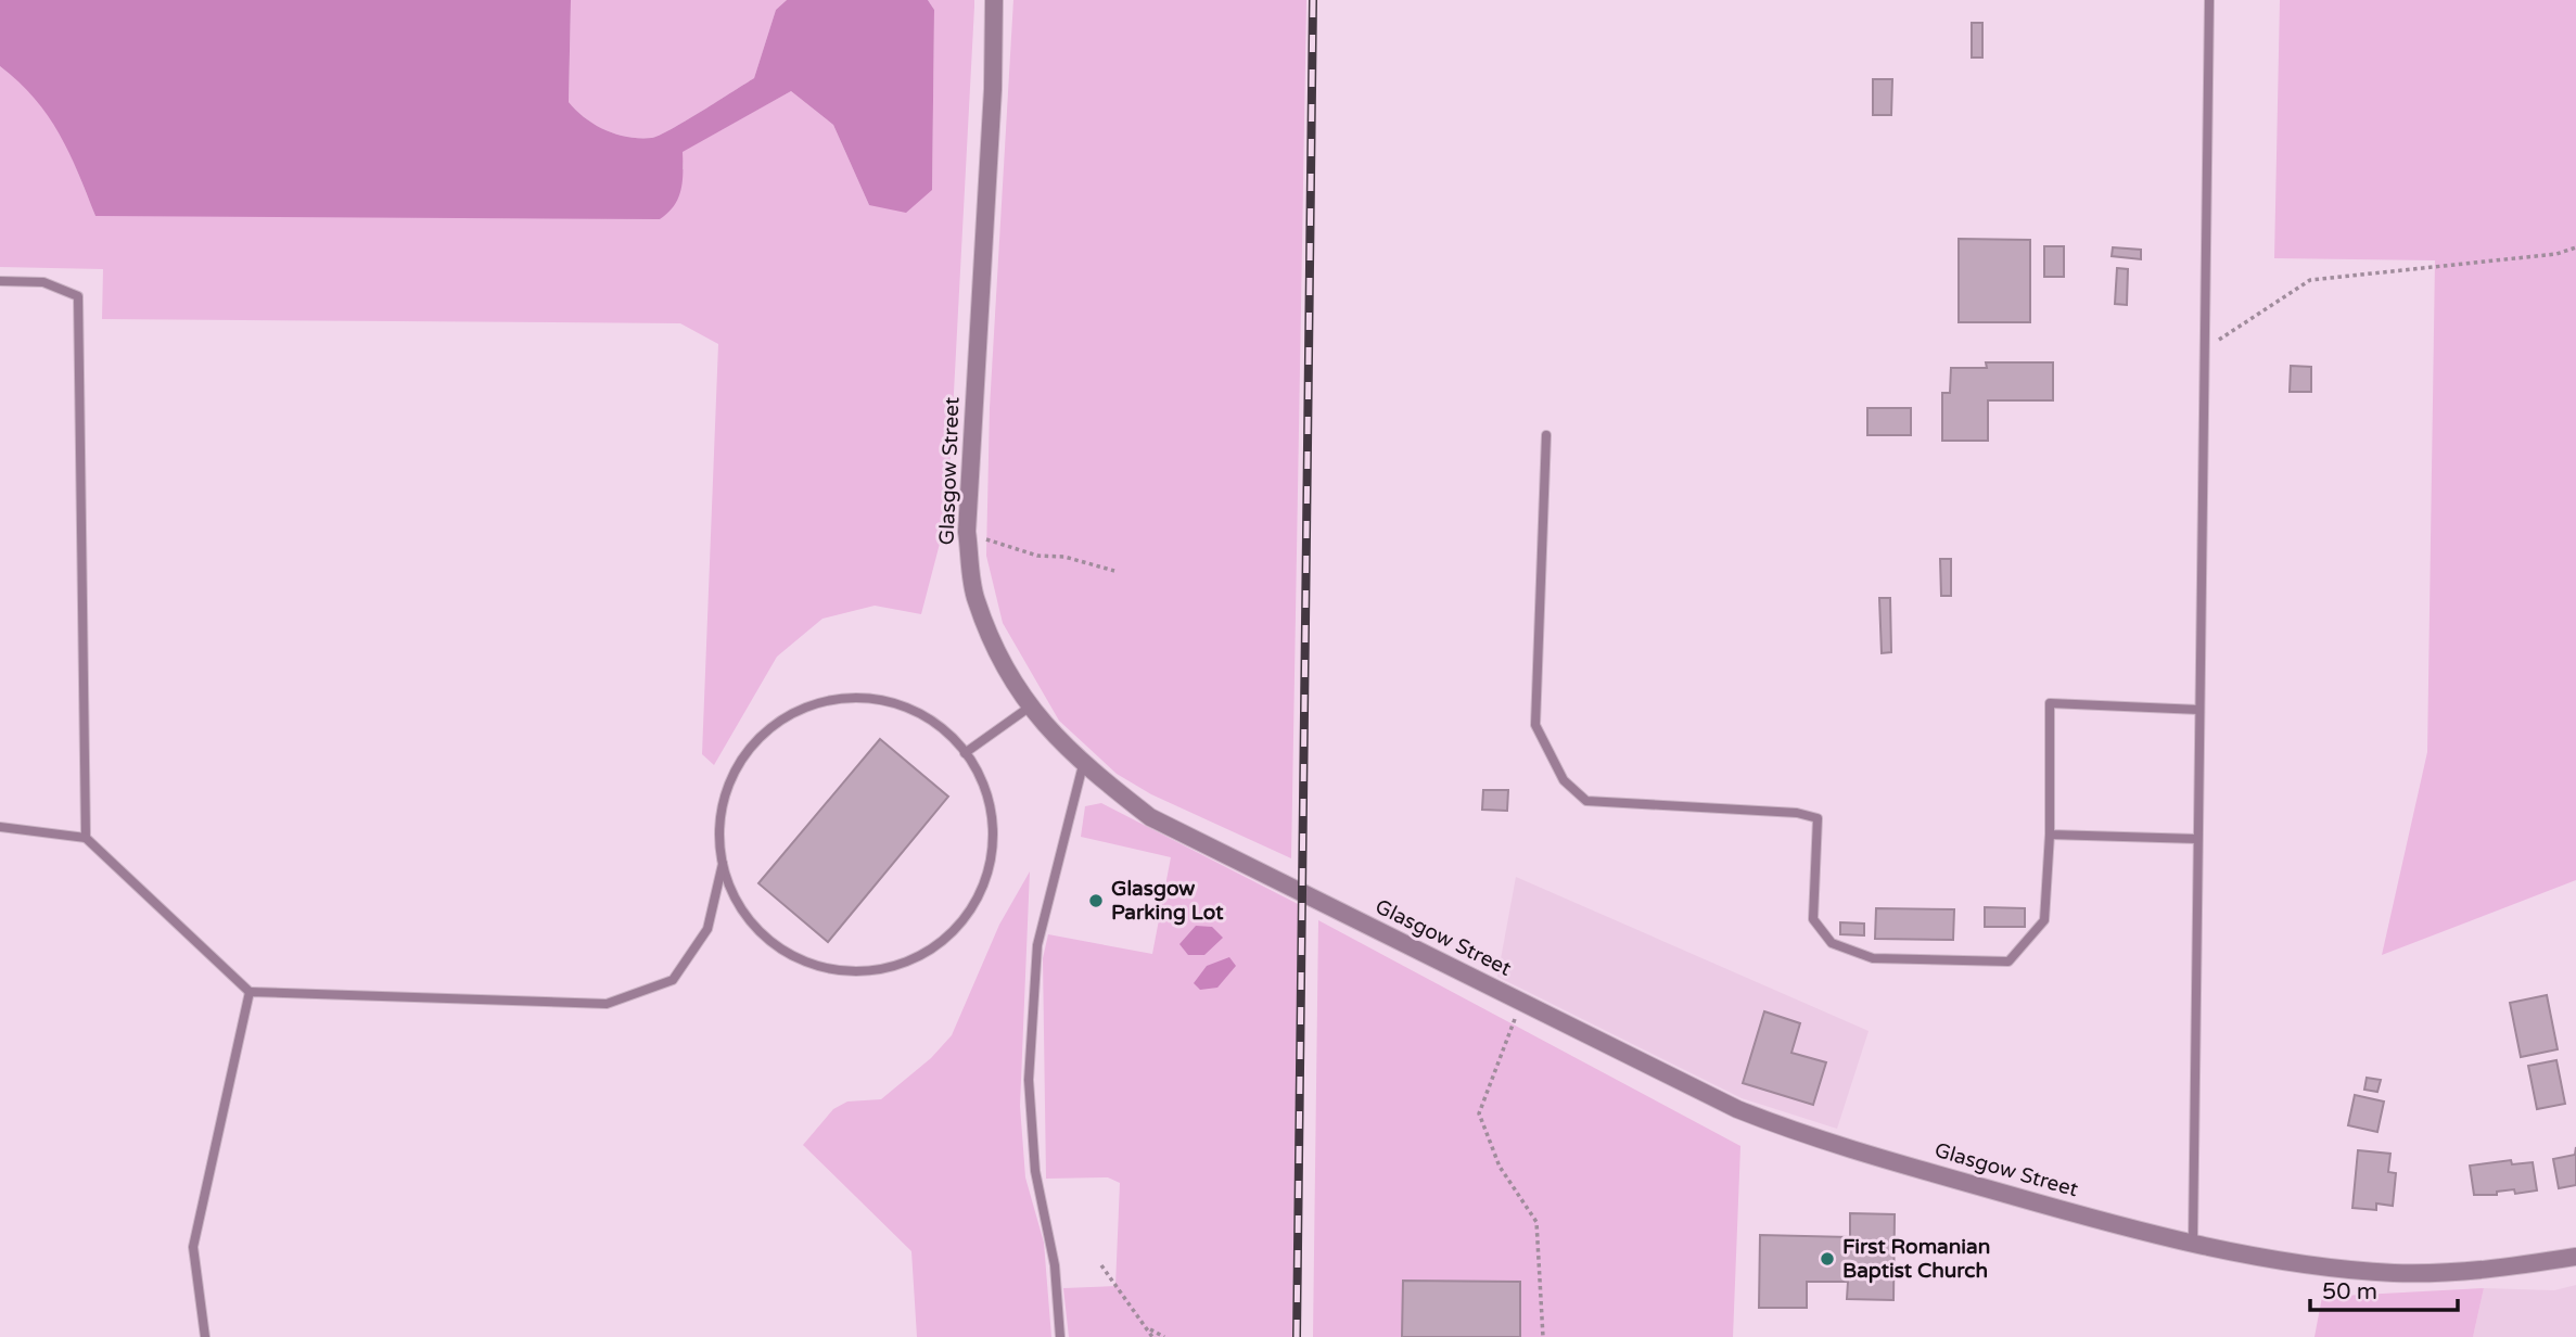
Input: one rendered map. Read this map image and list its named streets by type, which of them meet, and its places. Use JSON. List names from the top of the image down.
{
  "streets": {
    "street": ["Glasgow Street"]
  },
  "places": ["Glasgow Parking Lot", "First Romanian Baptist Church"],
  "scale_bar": "50 m"
}
